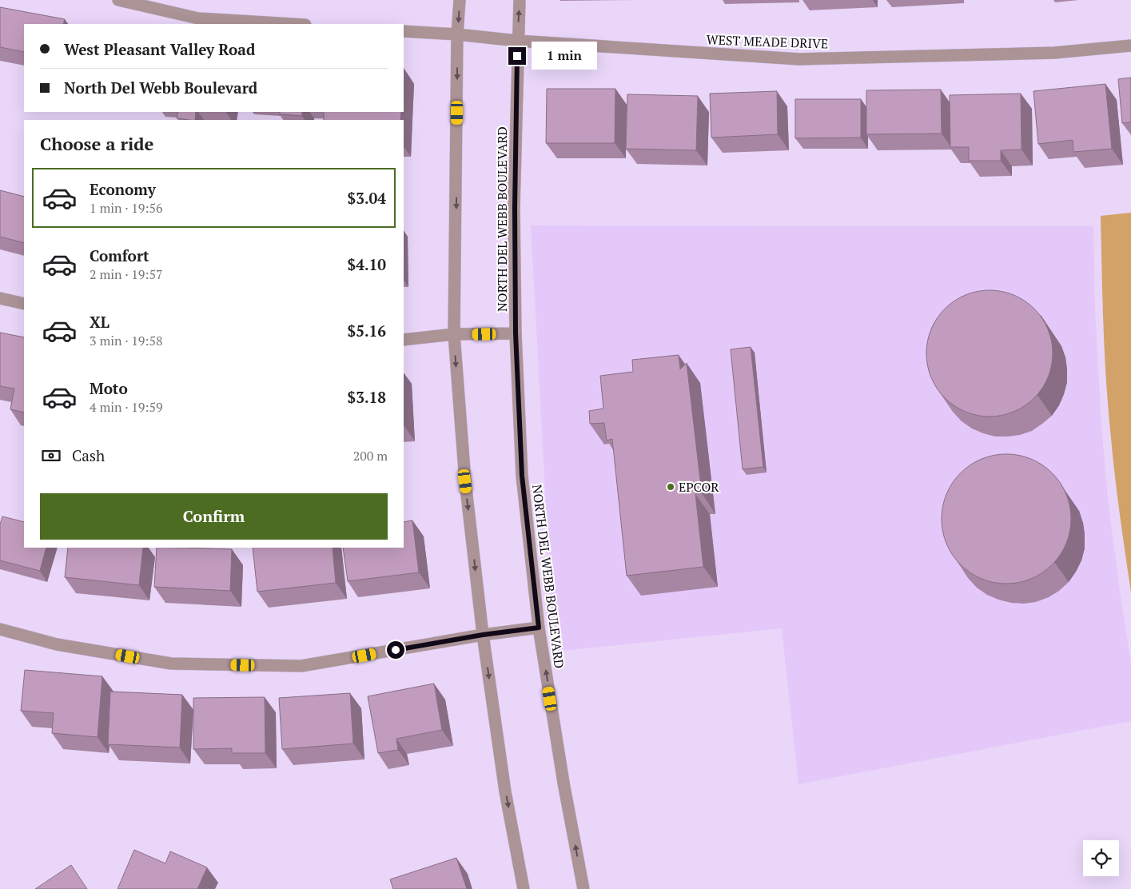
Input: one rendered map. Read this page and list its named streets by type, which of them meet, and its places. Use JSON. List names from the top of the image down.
{
  "streets": {
    "street": ["WEST MEADE DRIVE", "NORTH DEL WEBB BOULEVARD"]
  },
  "crossings": [
    ["WEST MEADE DRIVE", "NORTH DEL WEBB BOULEVARD"]
  ],
  "places": ["EPCOR"],
  "page": {
    "banner": ["West Pleasant Valley Road", "North Del Webb Boulevard"],
    "bubble": "1 min",
    "heading": "Choose a ride",
    "list": [
      {
        "name": "Economy",
        "note": "1 min · 19:56",
        "value": "$3.04"
      },
      {
        "name": "Comfort",
        "note": "2 min · 19:57",
        "value": "$4.10"
      },
      {
        "name": "XL",
        "note": "3 min · 19:58",
        "value": "$5.16"
      },
      {
        "name": "Moto",
        "note": "4 min · 19:59",
        "value": "$3.18"
      }
    ],
    "pay": ["Cash", "200 m"],
    "buttons": "Confirm"
  }
}
